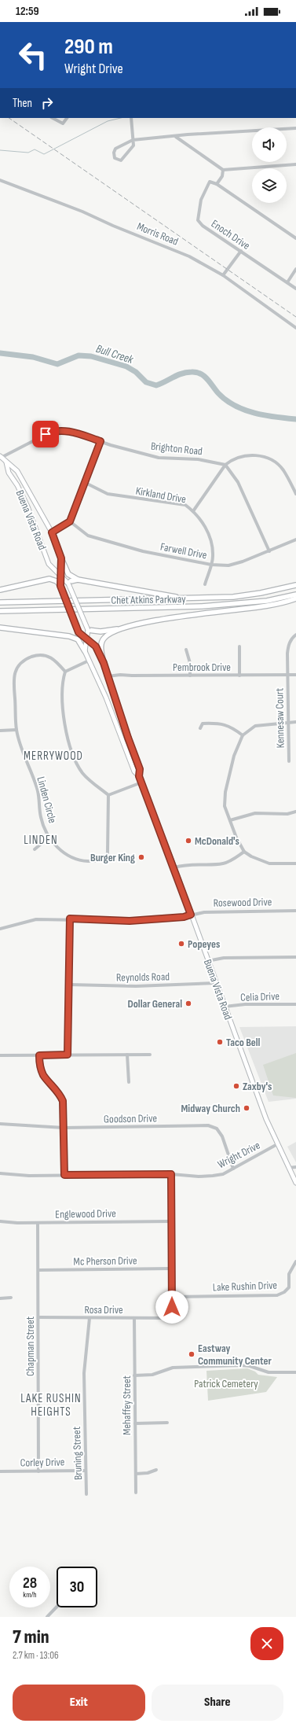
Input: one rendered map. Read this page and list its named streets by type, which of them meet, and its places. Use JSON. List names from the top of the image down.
{
  "streets": {
    "highway": ["Chet Atkins Parkway"],
    "main road": ["Buena Vista Road"],
    "street": [
      "Morris Road",
      "Enoch Drive",
      "Brighton Road",
      "Kirkland Drive",
      "Farwell Drive",
      "Pembrook Drive",
      "Kennesaw Court",
      "Linden Circle",
      "Rosewood Drive",
      "Reynolds Road",
      "Celia Drive",
      "Goodson Drive",
      "Wright Drive",
      "Englewood Drive",
      "Mc Pherson Drive",
      "Lake Rushin Drive",
      "Rosa Drive",
      "Chapman Street",
      "Mehaffey Street",
      "Bruning Street",
      "Corley Drive"
    ]
  },
  "crossings": [
    ["Brighton Road", "Buena Vista Road"],
    ["Kirkland Drive", "Farwell Drive"],
    ["Buena Vista Road", "Pembrook Drive"],
    ["Buena Vista Road", "Rosewood Drive"],
    ["Buena Vista Road", "Reynolds Road"],
    ["Buena Vista Road", "Celia Drive"],
    ["Buena Vista Road", "Wright Drive"],
    ["Pembrook Drive", "Kennesaw Court"],
    ["Goodson Drive", "Wright Drive"],
    ["Englewood Drive", "Chapman Street"],
    ["Mc Pherson Drive", "Chapman Street"],
    ["Lake Rushin Drive", "Rosa Drive"],
    ["Rosa Drive", "Chapman Street"],
    ["Rosa Drive", "Mehaffey Street"],
    ["Rosa Drive", "Bruning Street"],
    ["Chapman Street", "Corley Drive"],
    ["Bruning Street", "Corley Drive"]
  ],
  "districts": ["MERRYWOOD", "LINDEN", "LAKE RUSHIN HEIGHTS"],
  "water": ["Bull Creek"],
  "parks": ["Patrick Cemetery"],
  "places": [
    "McDonald's",
    "Burger King",
    "Popeyes",
    "Dollar General",
    "Taco Bell",
    "Zaxby's",
    "Midway Church",
    "Eastway Community Center"
  ],
  "page": {
    "status": "12:59",
    "turn": ["290 m", "Wright Drive"],
    "then": "Then",
    "speed": "28 km/h",
    "limit": "30",
    "heading": ["7 min", "2.7 km · 13:06"],
    "buttons": ["Exit", "Share"]
  }
}
